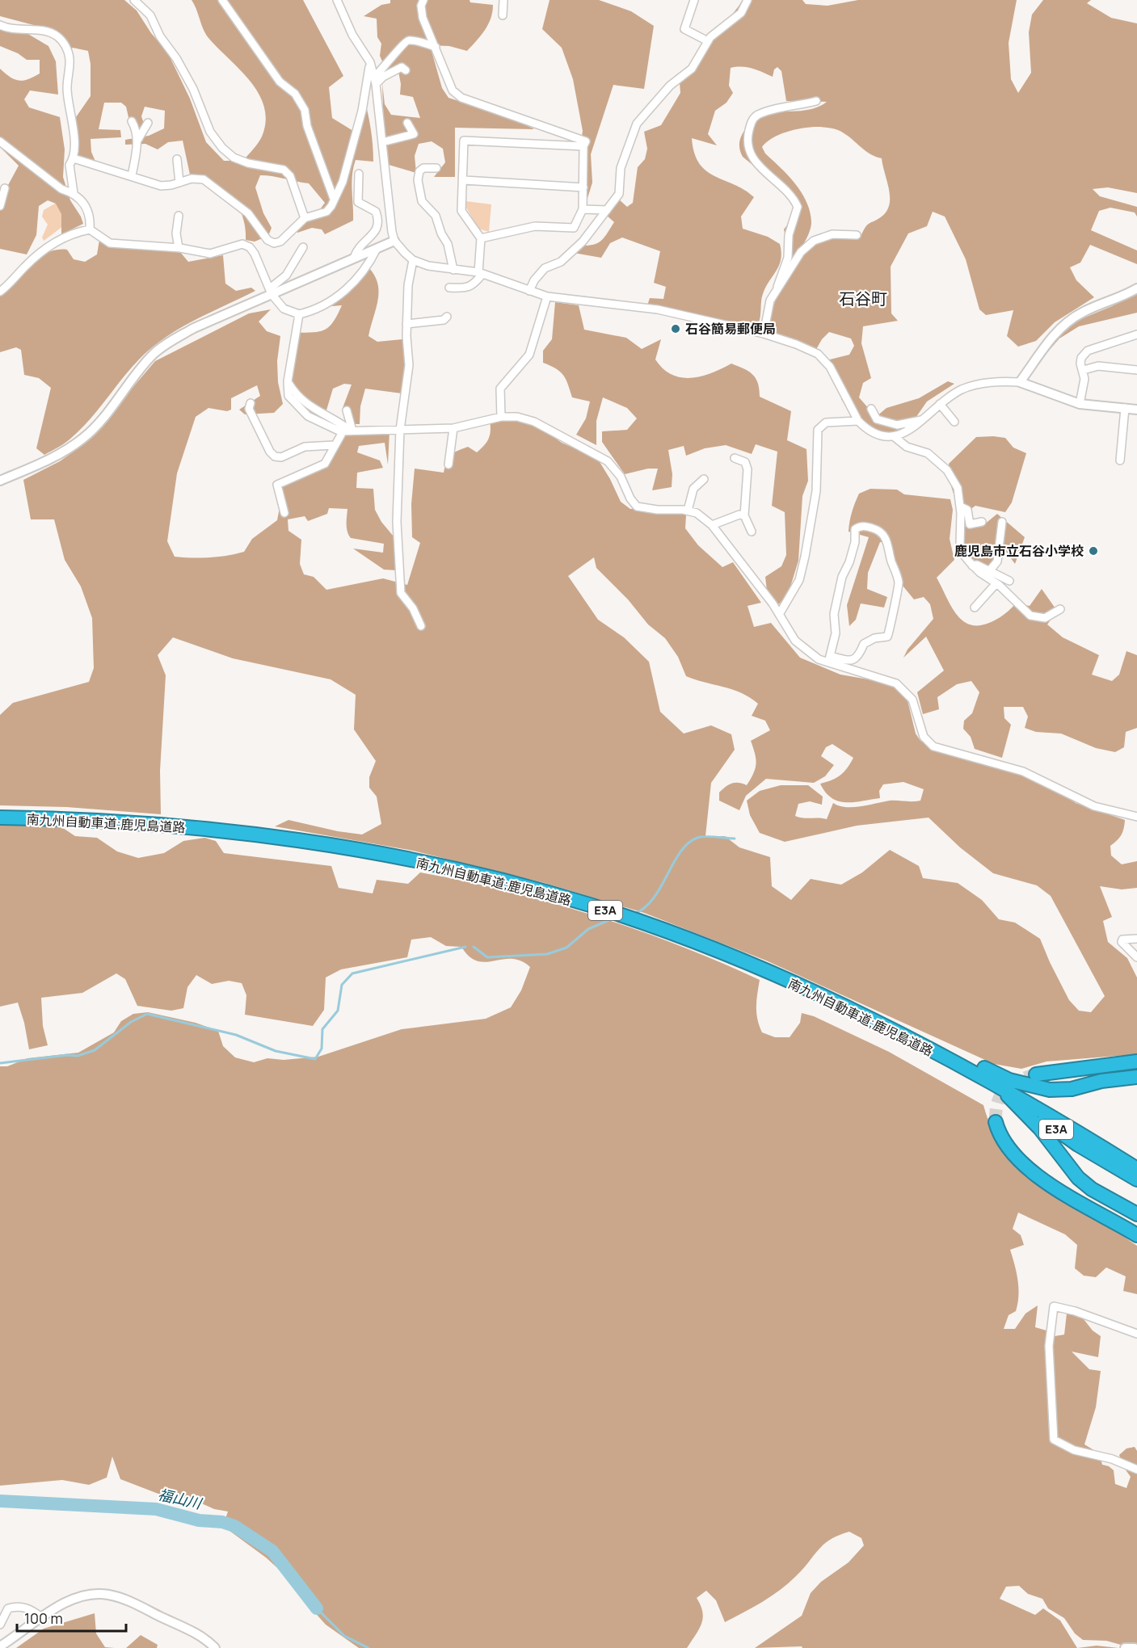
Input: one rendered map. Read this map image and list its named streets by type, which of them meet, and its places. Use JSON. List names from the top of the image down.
{
  "streets": {
    "highway": ["南九州自動車道;鹿児島道路", "E3A"]
  },
  "districts": ["石谷町"],
  "water": ["福山川"],
  "places": ["石谷簡易郵便局", "鹿児島市立石谷小学校"],
  "scale_bar": "100 m"
}
